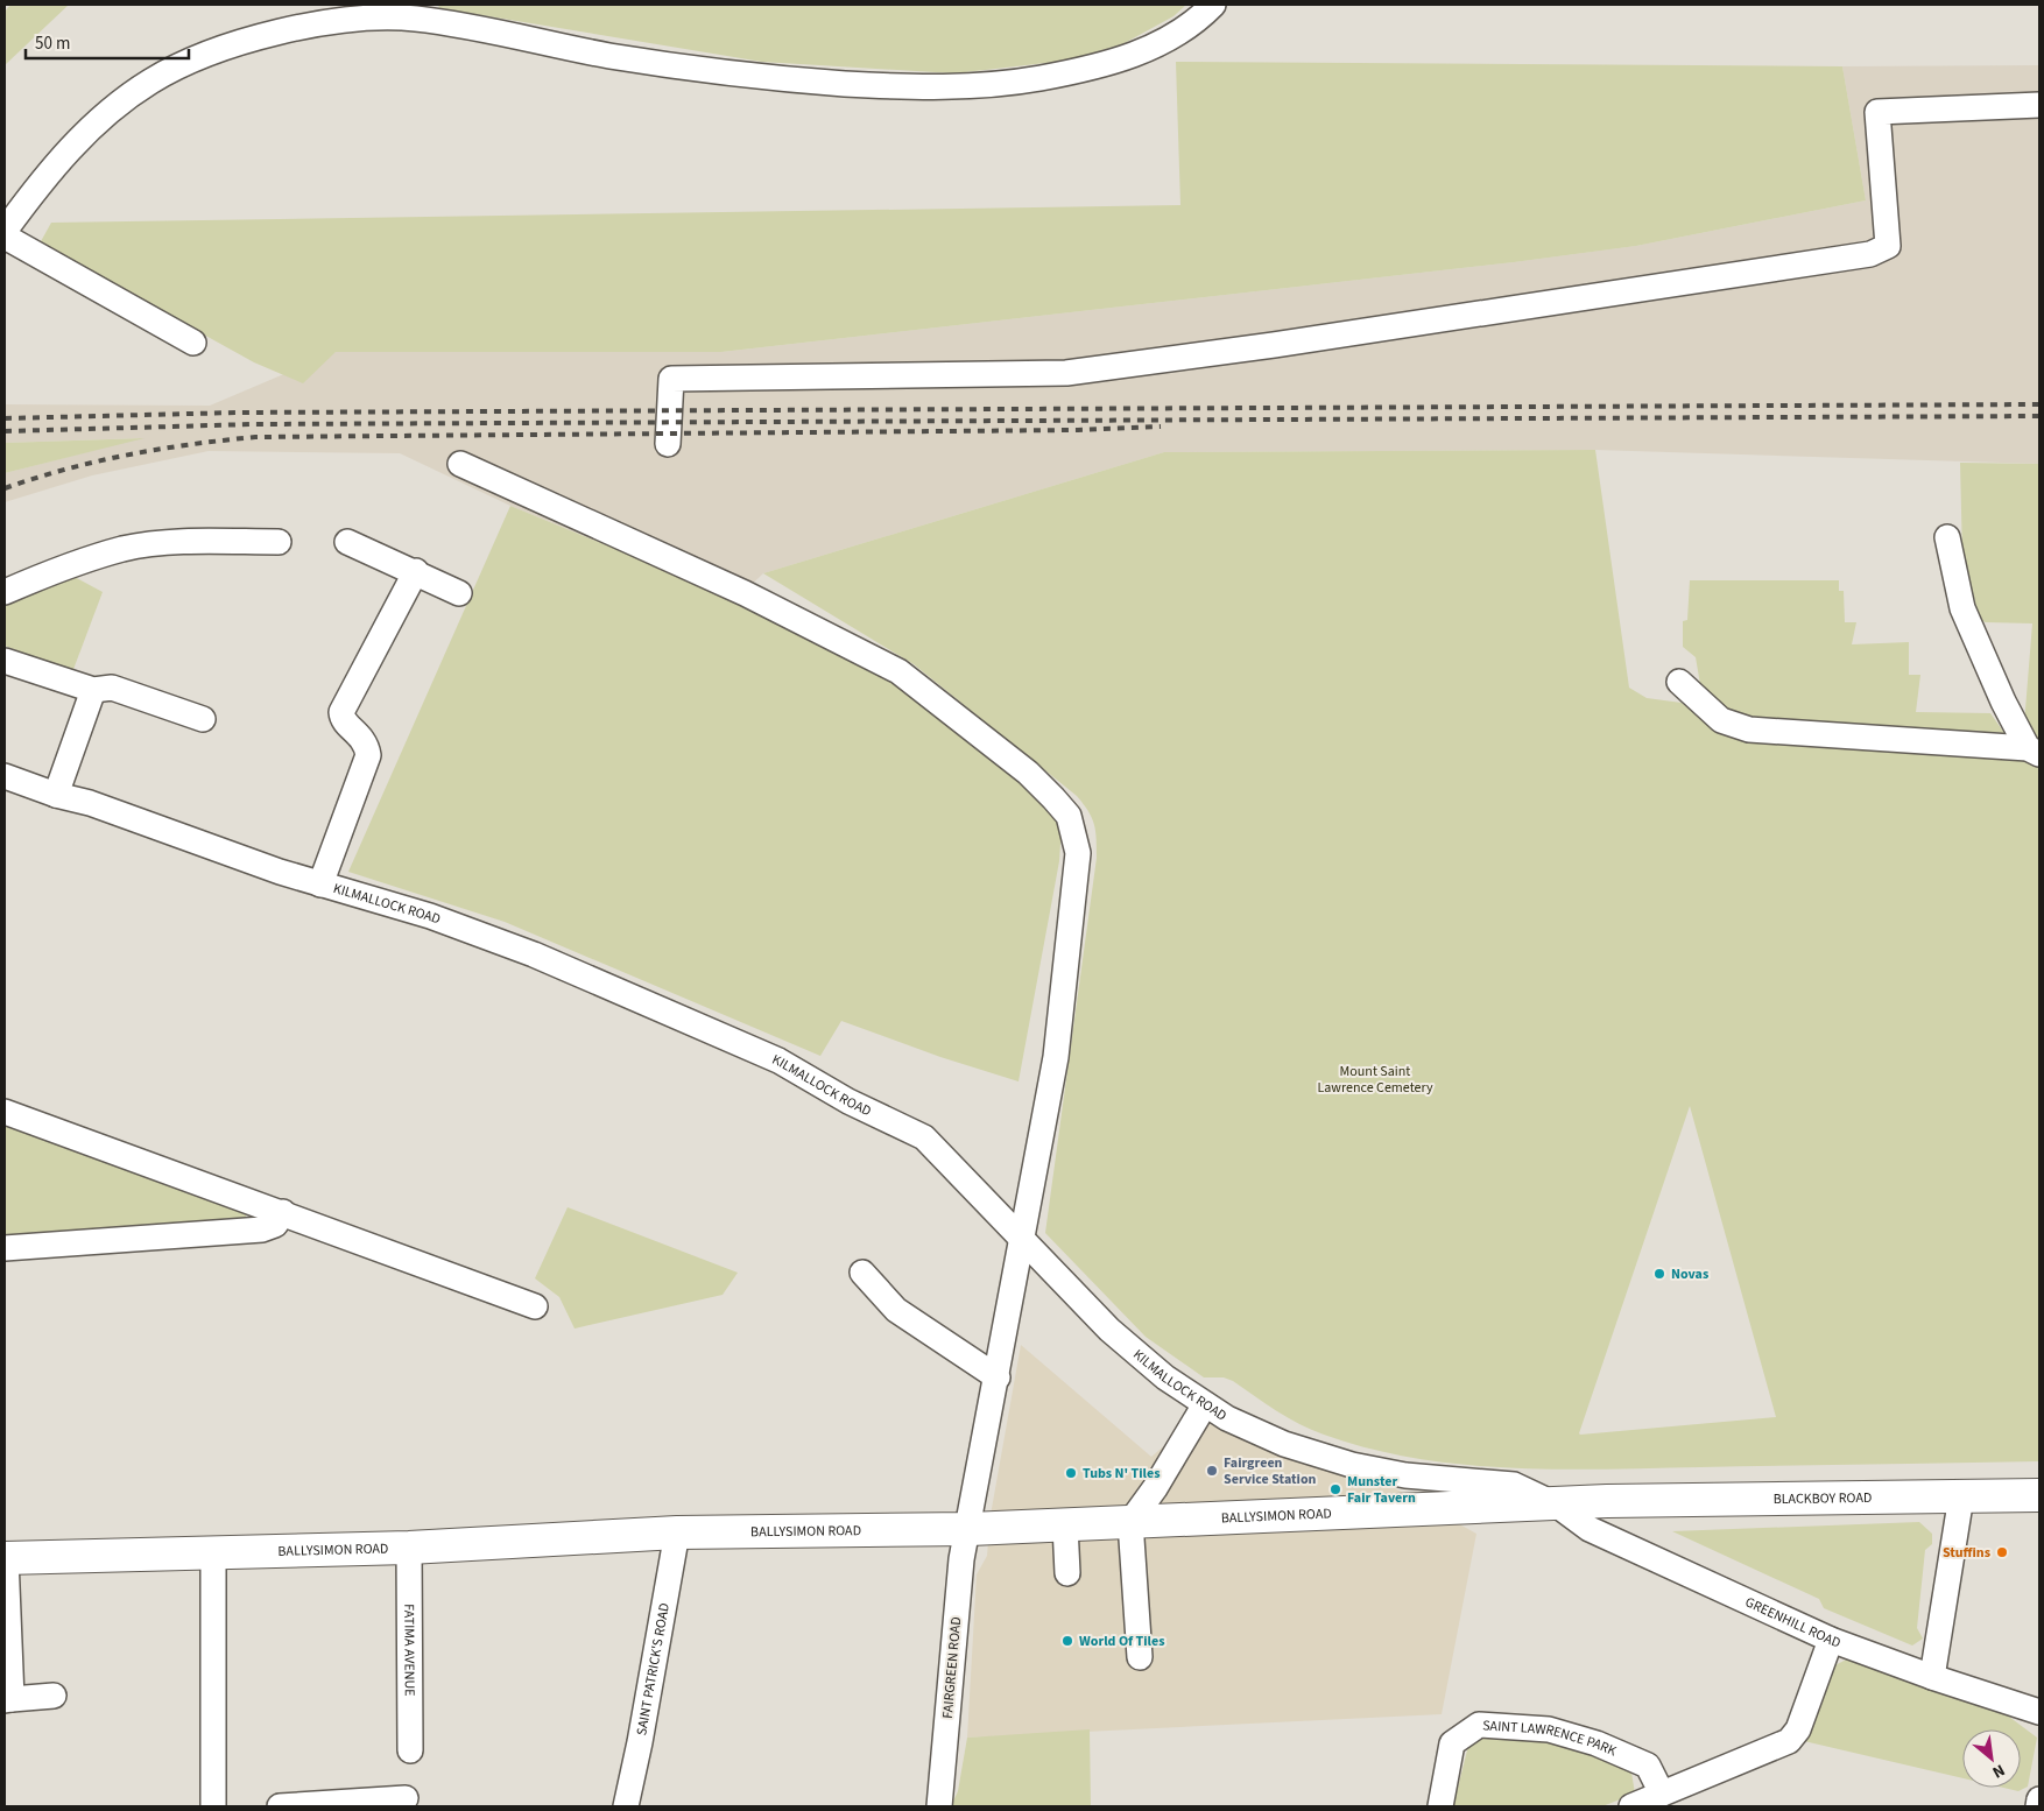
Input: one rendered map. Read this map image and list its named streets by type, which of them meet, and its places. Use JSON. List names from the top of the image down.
{
  "streets": {
    "main road": ["BLACKBOY ROAD", "BALLYSIMON ROAD"],
    "street": [
      "KILMALLOCK ROAD",
      "GREENHILL ROAD",
      "FATIMA AVENUE",
      "FAIRGREEN ROAD",
      "SAINT PATRICK'S ROAD",
      "SAINT LAWRENCE PARK"
    ]
  },
  "crossings": [
    ["KILMALLOCK ROAD", "BALLYSIMON ROAD"],
    ["KILMALLOCK ROAD", "GREENHILL ROAD"],
    ["KILMALLOCK ROAD", "FAIRGREEN ROAD"],
    ["BLACKBOY ROAD", "BALLYSIMON ROAD"],
    ["BALLYSIMON ROAD", "GREENHILL ROAD"],
    ["BALLYSIMON ROAD", "FATIMA AVENUE"],
    ["BALLYSIMON ROAD", "FAIRGREEN ROAD"],
    ["BALLYSIMON ROAD", "SAINT PATRICK'S ROAD"]
  ],
  "parks": ["Mount Saint Lawrence Cemetery"],
  "places": [
    "Novas",
    "Fairgreen Service Station",
    "Tubs N' Tiles",
    "Munster Fair Tavern",
    "Stuffins",
    "World Of Tiles"
  ],
  "scale_bar": "50 m",
  "north": "bottom right"
}
